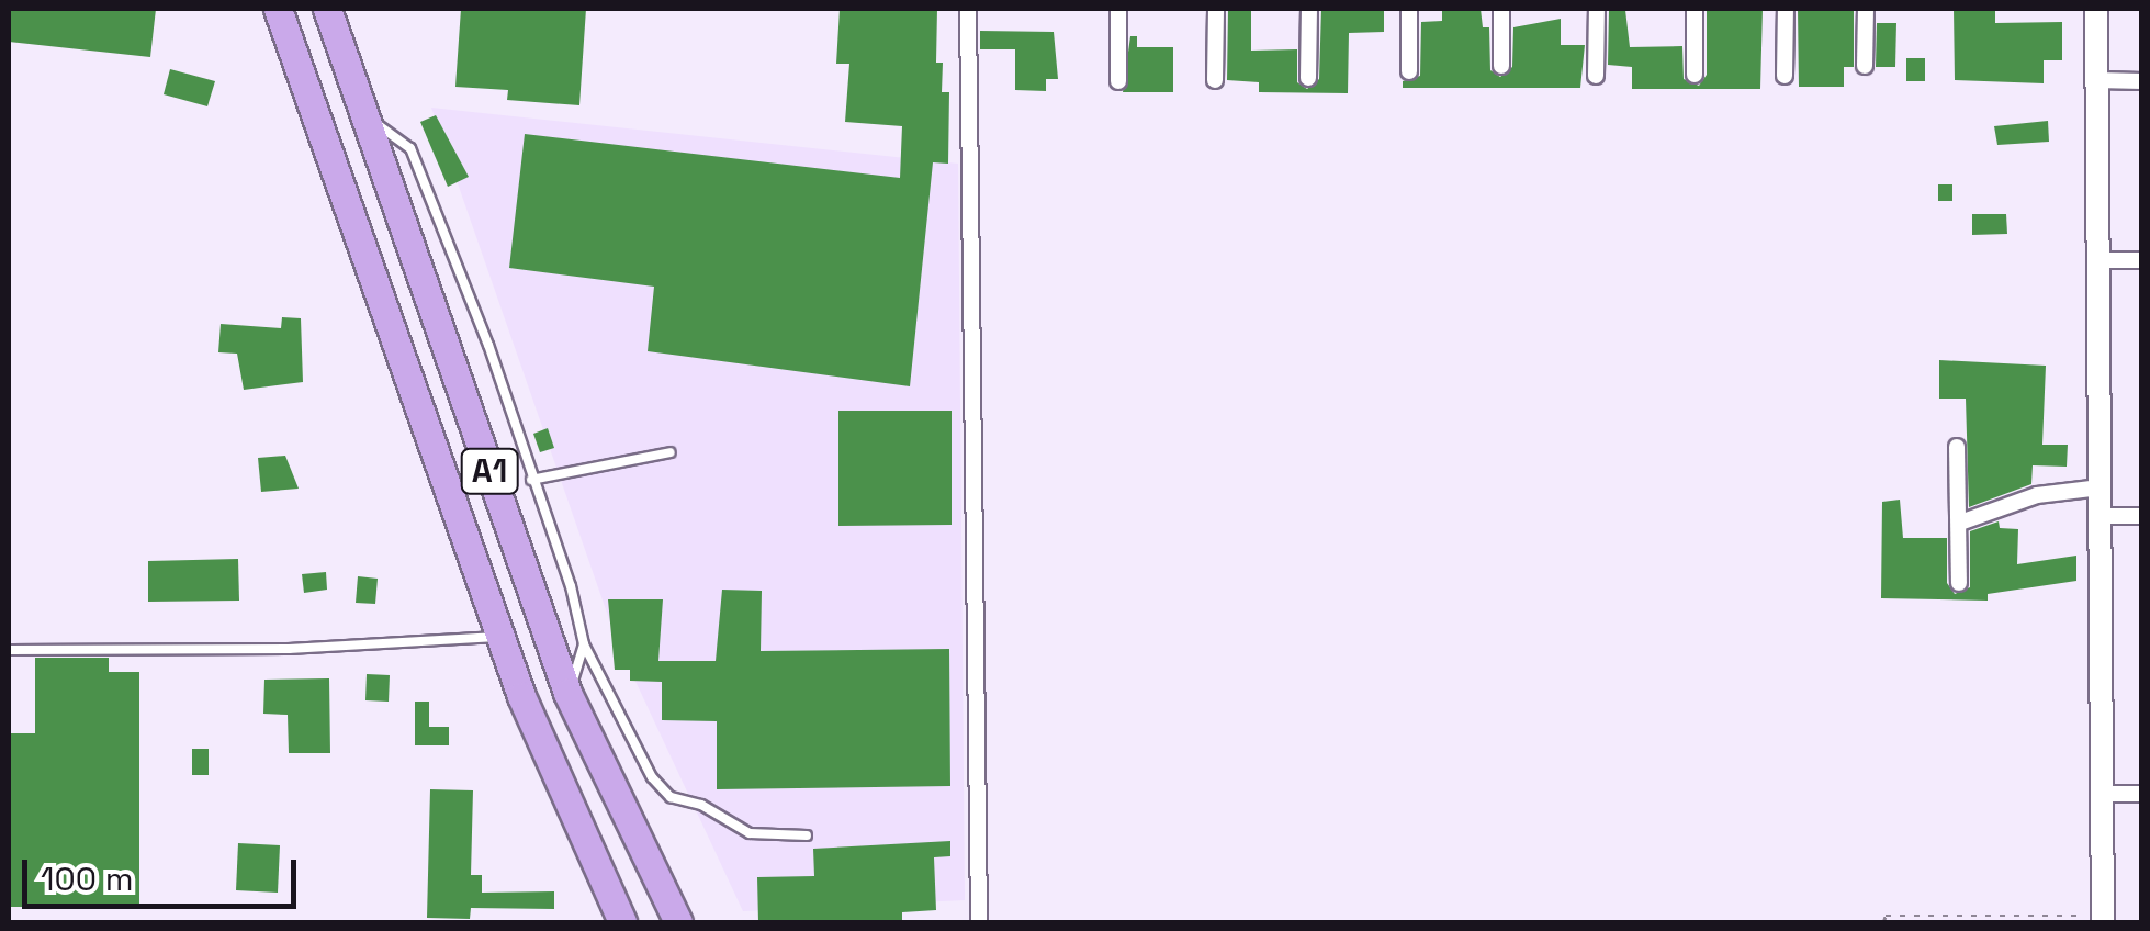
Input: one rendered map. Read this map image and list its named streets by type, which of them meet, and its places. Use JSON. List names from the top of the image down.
{
  "streets": {
    "highway": ["A1"]
  },
  "scale_bar": "100 m"
}
